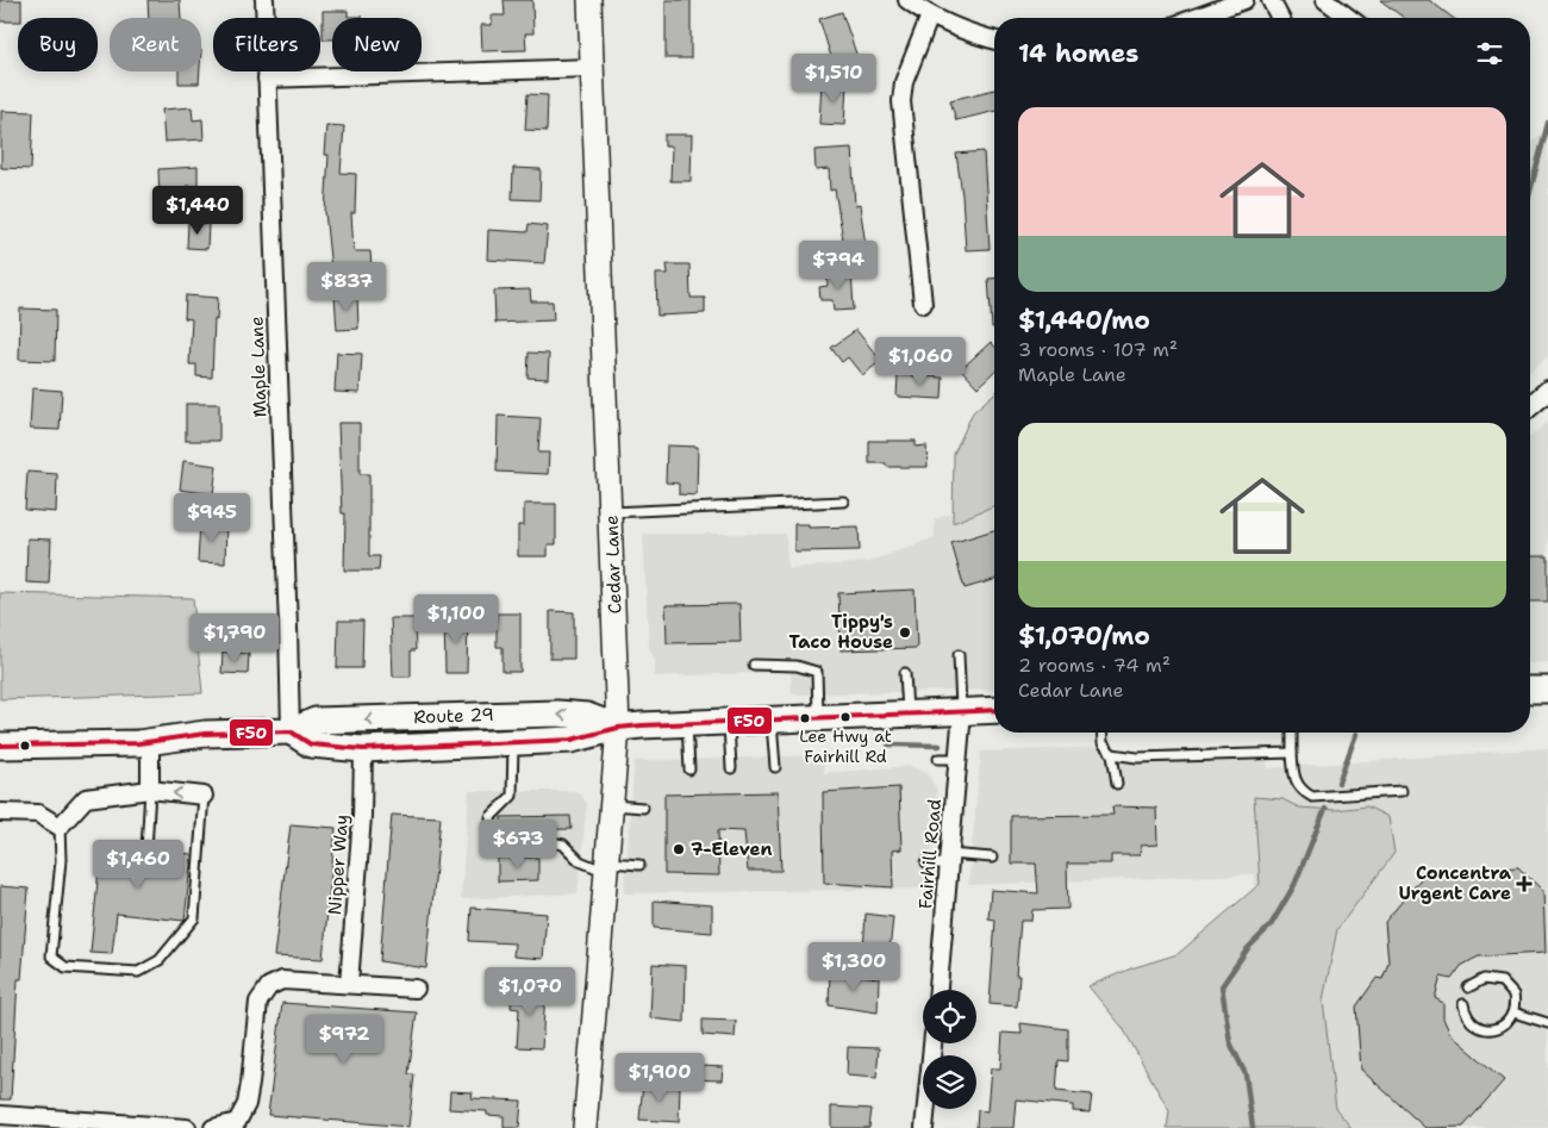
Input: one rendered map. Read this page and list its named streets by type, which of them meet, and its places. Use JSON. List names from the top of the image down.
{
  "streets": {
    "main road": ["Cedar Lane", "Route 29"],
    "street": ["Maple Lane", "Fairhill Road", "Nipper Way"]
  },
  "crossings": [
    ["Maple Lane", "Route 29"],
    ["Cedar Lane", "Route 29"],
    ["Route 29", "Fairhill Road"],
    ["Route 29", "Nipper Way"]
  ],
  "places": {
    "other": ["Tippy's Taco House", "Lee Hwy at Fairhill Rd", "7-Eleven"],
    "health": ["Concentra Urgent Care"]
  },
  "lines": ["transit line F50"],
  "page": {
    "chip": [
      "Buy",
      "Rent",
      "Filters",
      "New"
    ],
    "heading": "14 homes",
    "price": [
      "$1,510",
      "$1,440",
      "$794",
      "$837",
      "$1,060",
      "$945",
      "$1,100",
      "$1,790",
      "$673",
      "$1,460",
      "$1,300",
      "$1,070",
      "$972",
      "$1,900"
    ],
    "list": [
      {
        "name": "$1,440/mo",
        "note": "3 rooms · 107 m² · Maple Lane"
      },
      {
        "name": "$1,070/mo",
        "note": "2 rooms · 74 m² · Cedar Lane"
      }
    ]
  }
}
